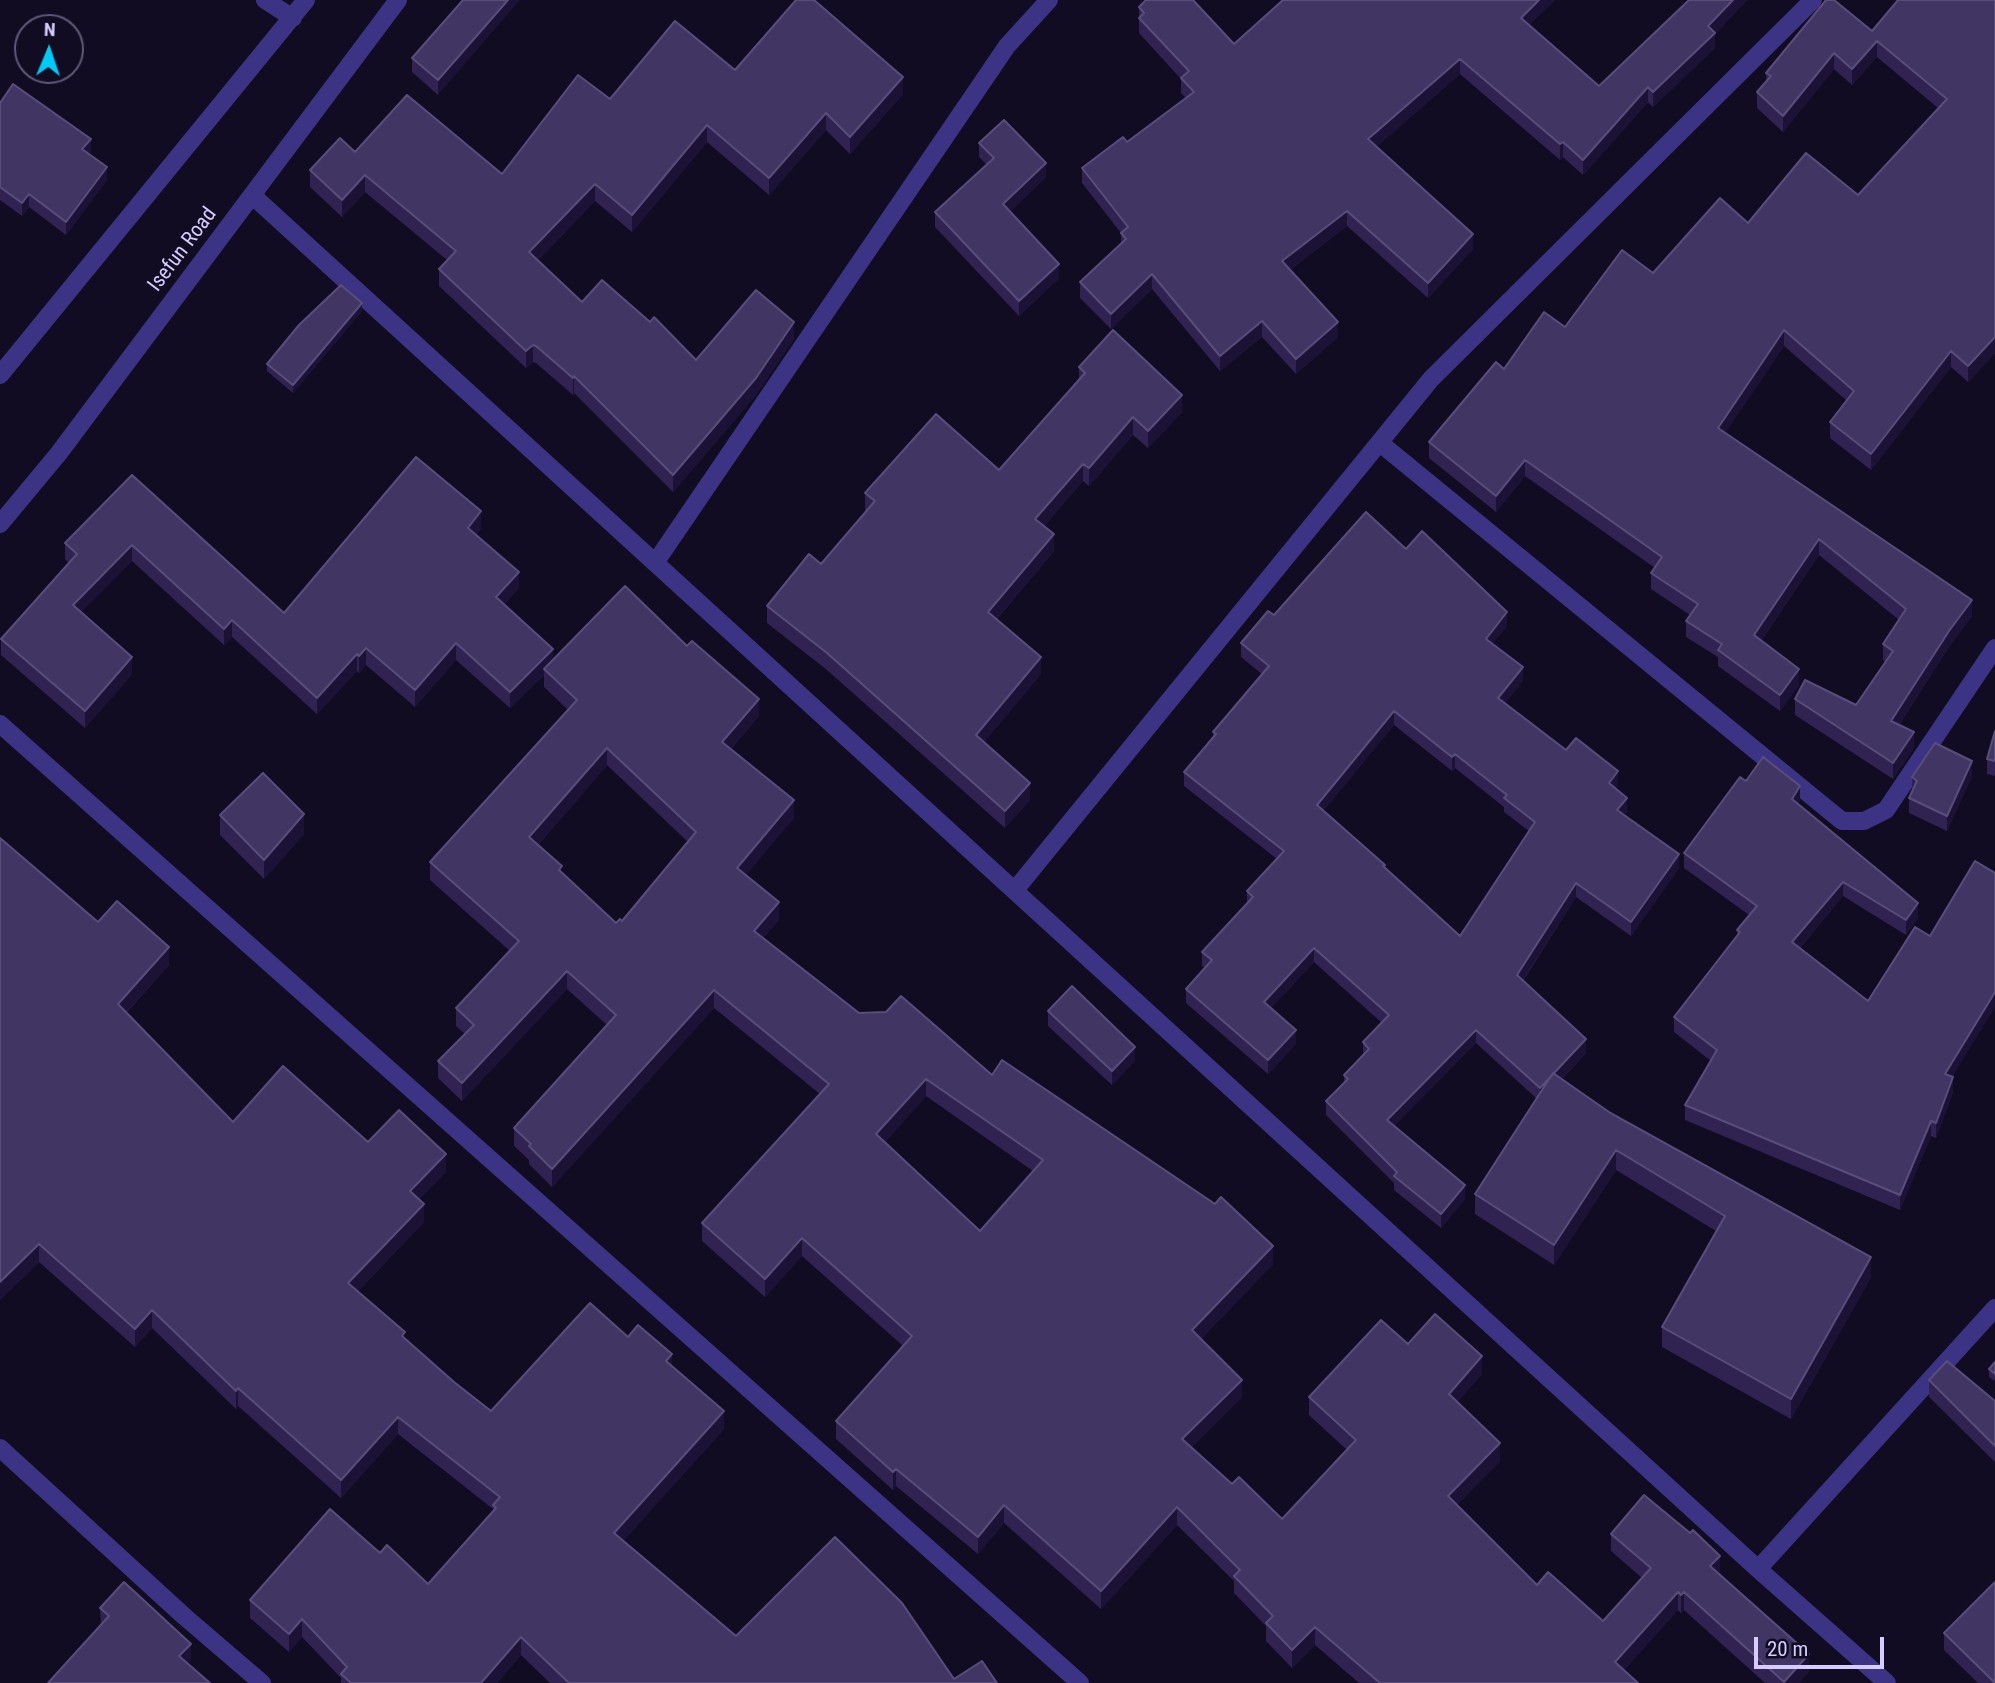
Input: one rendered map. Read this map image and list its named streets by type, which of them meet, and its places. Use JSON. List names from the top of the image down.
{
  "streets": {
    "street": ["Isefun Road"]
  },
  "scale_bar": "20 m",
  "north": "top"
}
